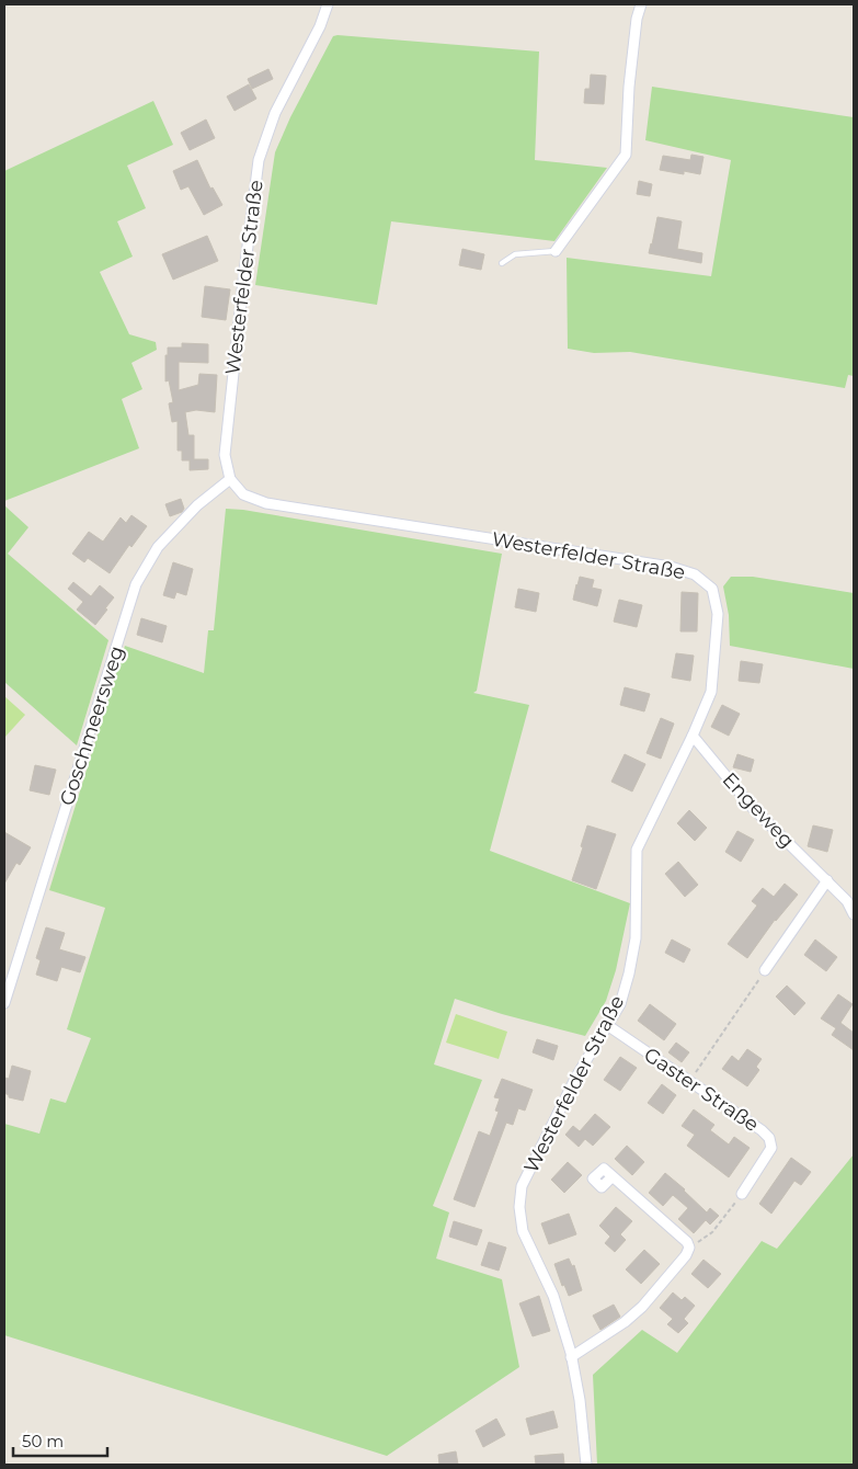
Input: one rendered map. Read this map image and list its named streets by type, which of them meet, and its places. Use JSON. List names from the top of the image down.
{
  "streets": {
    "street": [
      "Westerfelder Straße",
      "Goschmeersweg",
      "Engeweg",
      "Gaster Straße"
    ]
  },
  "crossings": [
    ["Westerfelder Straße", "Goschmeersweg"],
    ["Westerfelder Straße", "Engeweg"],
    ["Westerfelder Straße", "Gaster Straße"]
  ],
  "scale_bar": "50 m"
}
